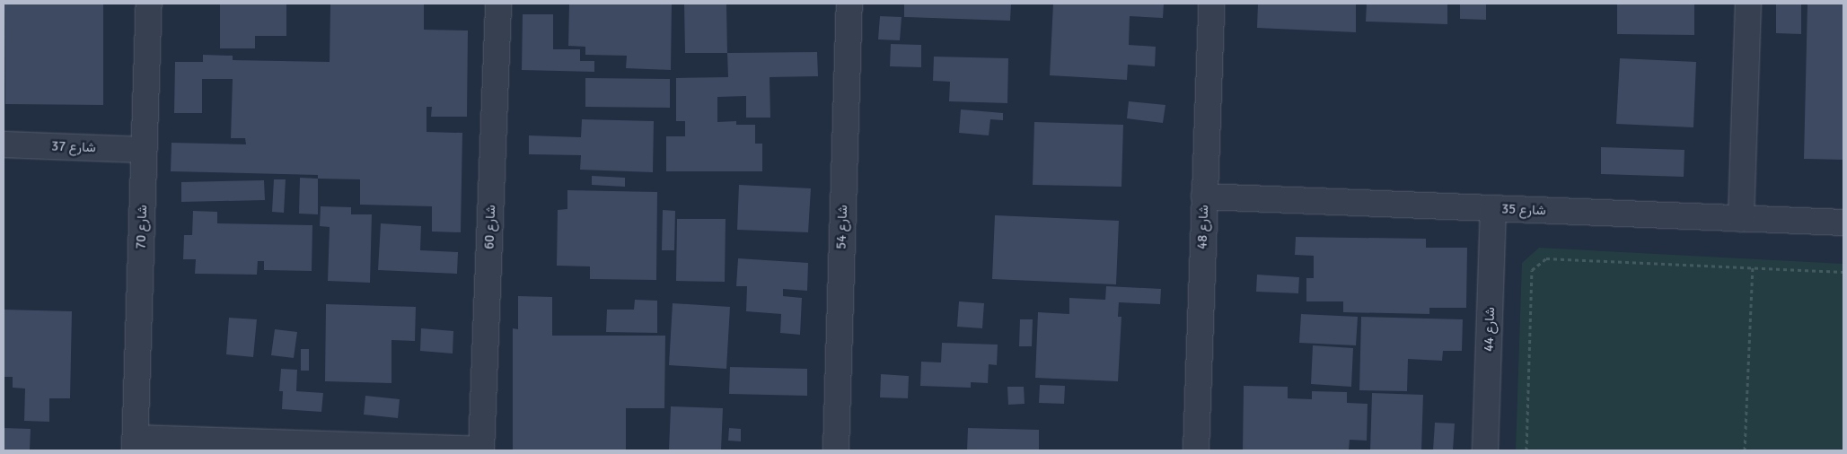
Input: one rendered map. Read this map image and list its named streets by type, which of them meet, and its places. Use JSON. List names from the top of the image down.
{
  "streets": {
    "street": [
      "شارع 37",
      "شارع 35",
      "شارع 70",
      "شارع 60",
      "شارع 54",
      "شارع 48",
      "شارع 44"
    ]
  },
  "crossings": [
    ["شارع 37", "شارع 70"],
    ["شارع 35", "شارع 48"],
    ["شارع 35", "شارع 44"]
  ]
}
